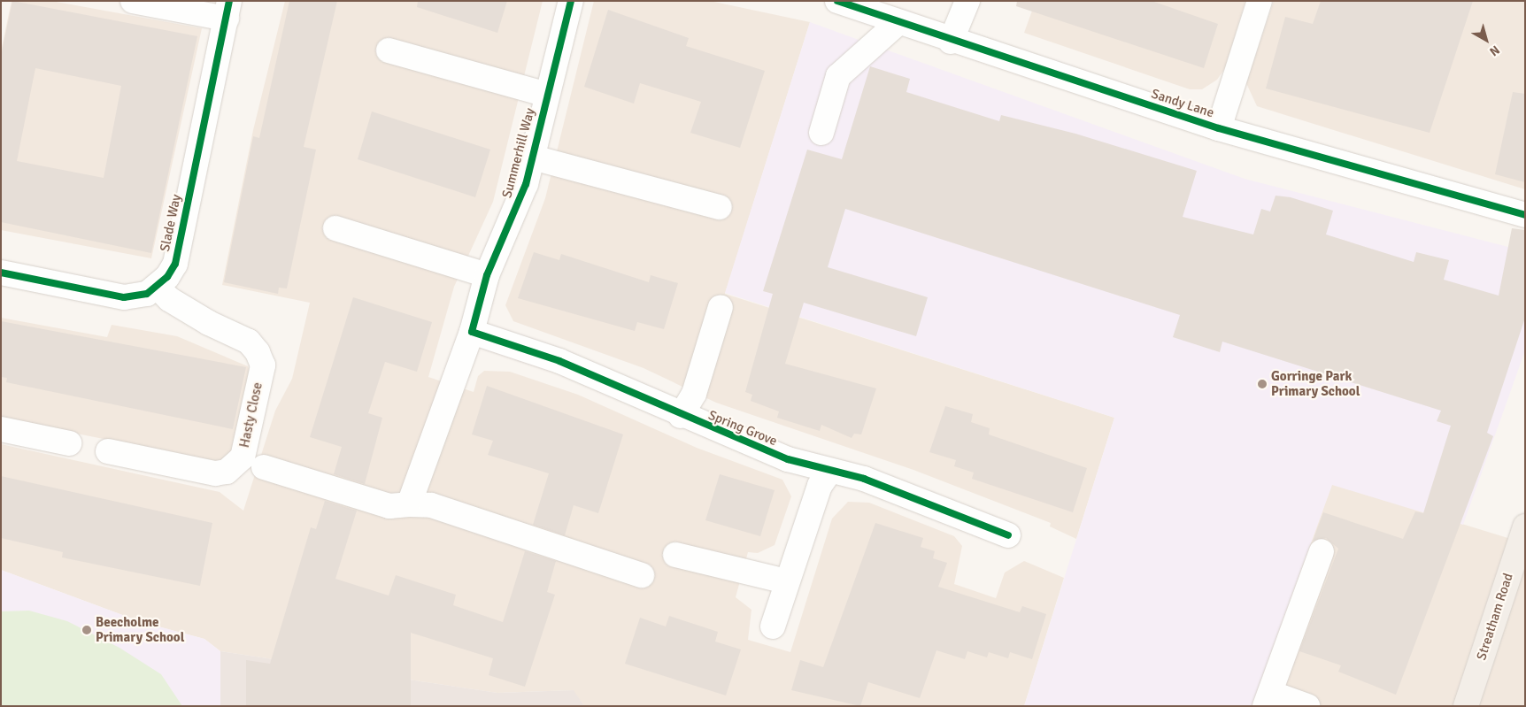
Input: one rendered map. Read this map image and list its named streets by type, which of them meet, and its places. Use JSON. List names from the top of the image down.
{
  "streets": {
    "main road": ["Streatham Road"],
    "street": [
      "Sandy Lane",
      "Summerhill Way",
      "Slade Way",
      "Hasty Close",
      "Spring Grove"
    ]
  },
  "crossings": [
    ["Summerhill Way", "Spring Grove"],
    ["Slade Way", "Hasty Close"]
  ],
  "places": ["Gorringe Park Primary School", "Beecholme Primary School"],
  "north": "bottom right"
}
